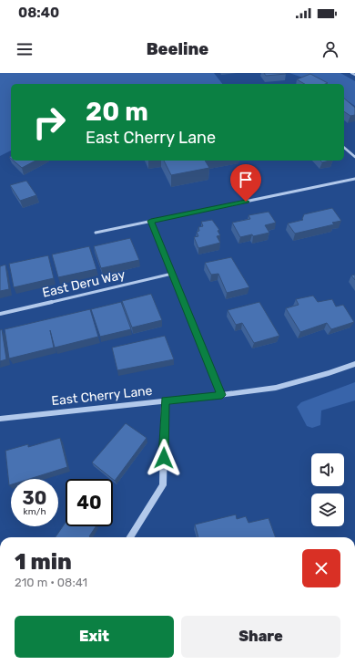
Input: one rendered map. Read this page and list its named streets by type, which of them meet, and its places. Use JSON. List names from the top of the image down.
{
  "streets": {
    "street": ["East Deru Way", "East Cherry Lane"]
  },
  "page": {
    "status": "08:40",
    "header": "Beeline",
    "turn": ["20 m", "East Cherry Lane"],
    "speed": "30 km/h",
    "limit": "40",
    "heading": ["1 min", "210 m · 08:41"],
    "buttons": ["Exit", "Share"]
  }
}
